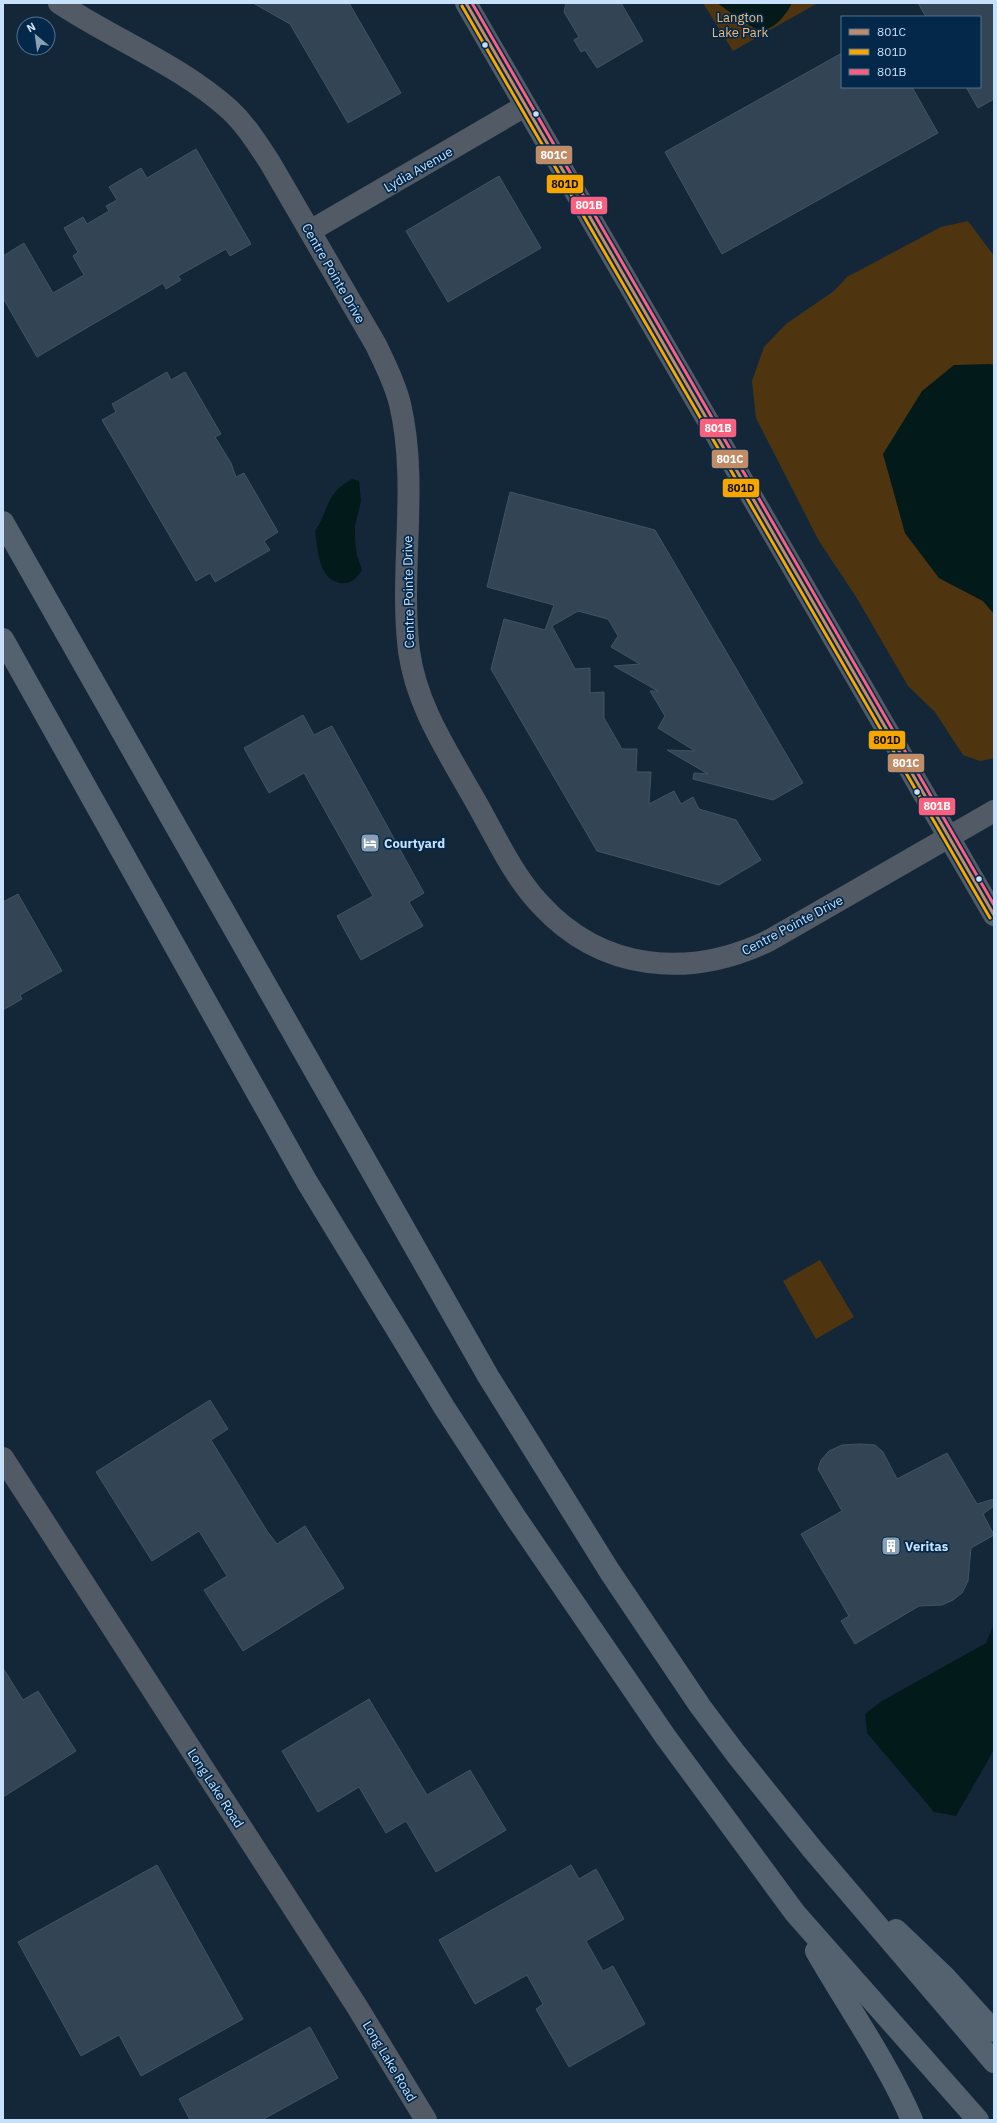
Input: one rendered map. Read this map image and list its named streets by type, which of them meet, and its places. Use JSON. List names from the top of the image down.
{
  "streets": {
    "street": ["Lydia Avenue", "Centre Pointe Drive", "Long Lake Road"]
  },
  "crossings": [
    ["Lydia Avenue", "Centre Pointe Drive"]
  ],
  "parks": ["Langton Lake Park"],
  "places": {
    "hotel": ["Courtyard"],
    "building": ["Veritas"]
  },
  "lines": ["transit line 801C", "transit line 801B", "transit line 801D"],
  "legend": ["801C", "801D", "801B"],
  "north": "top left"
}
